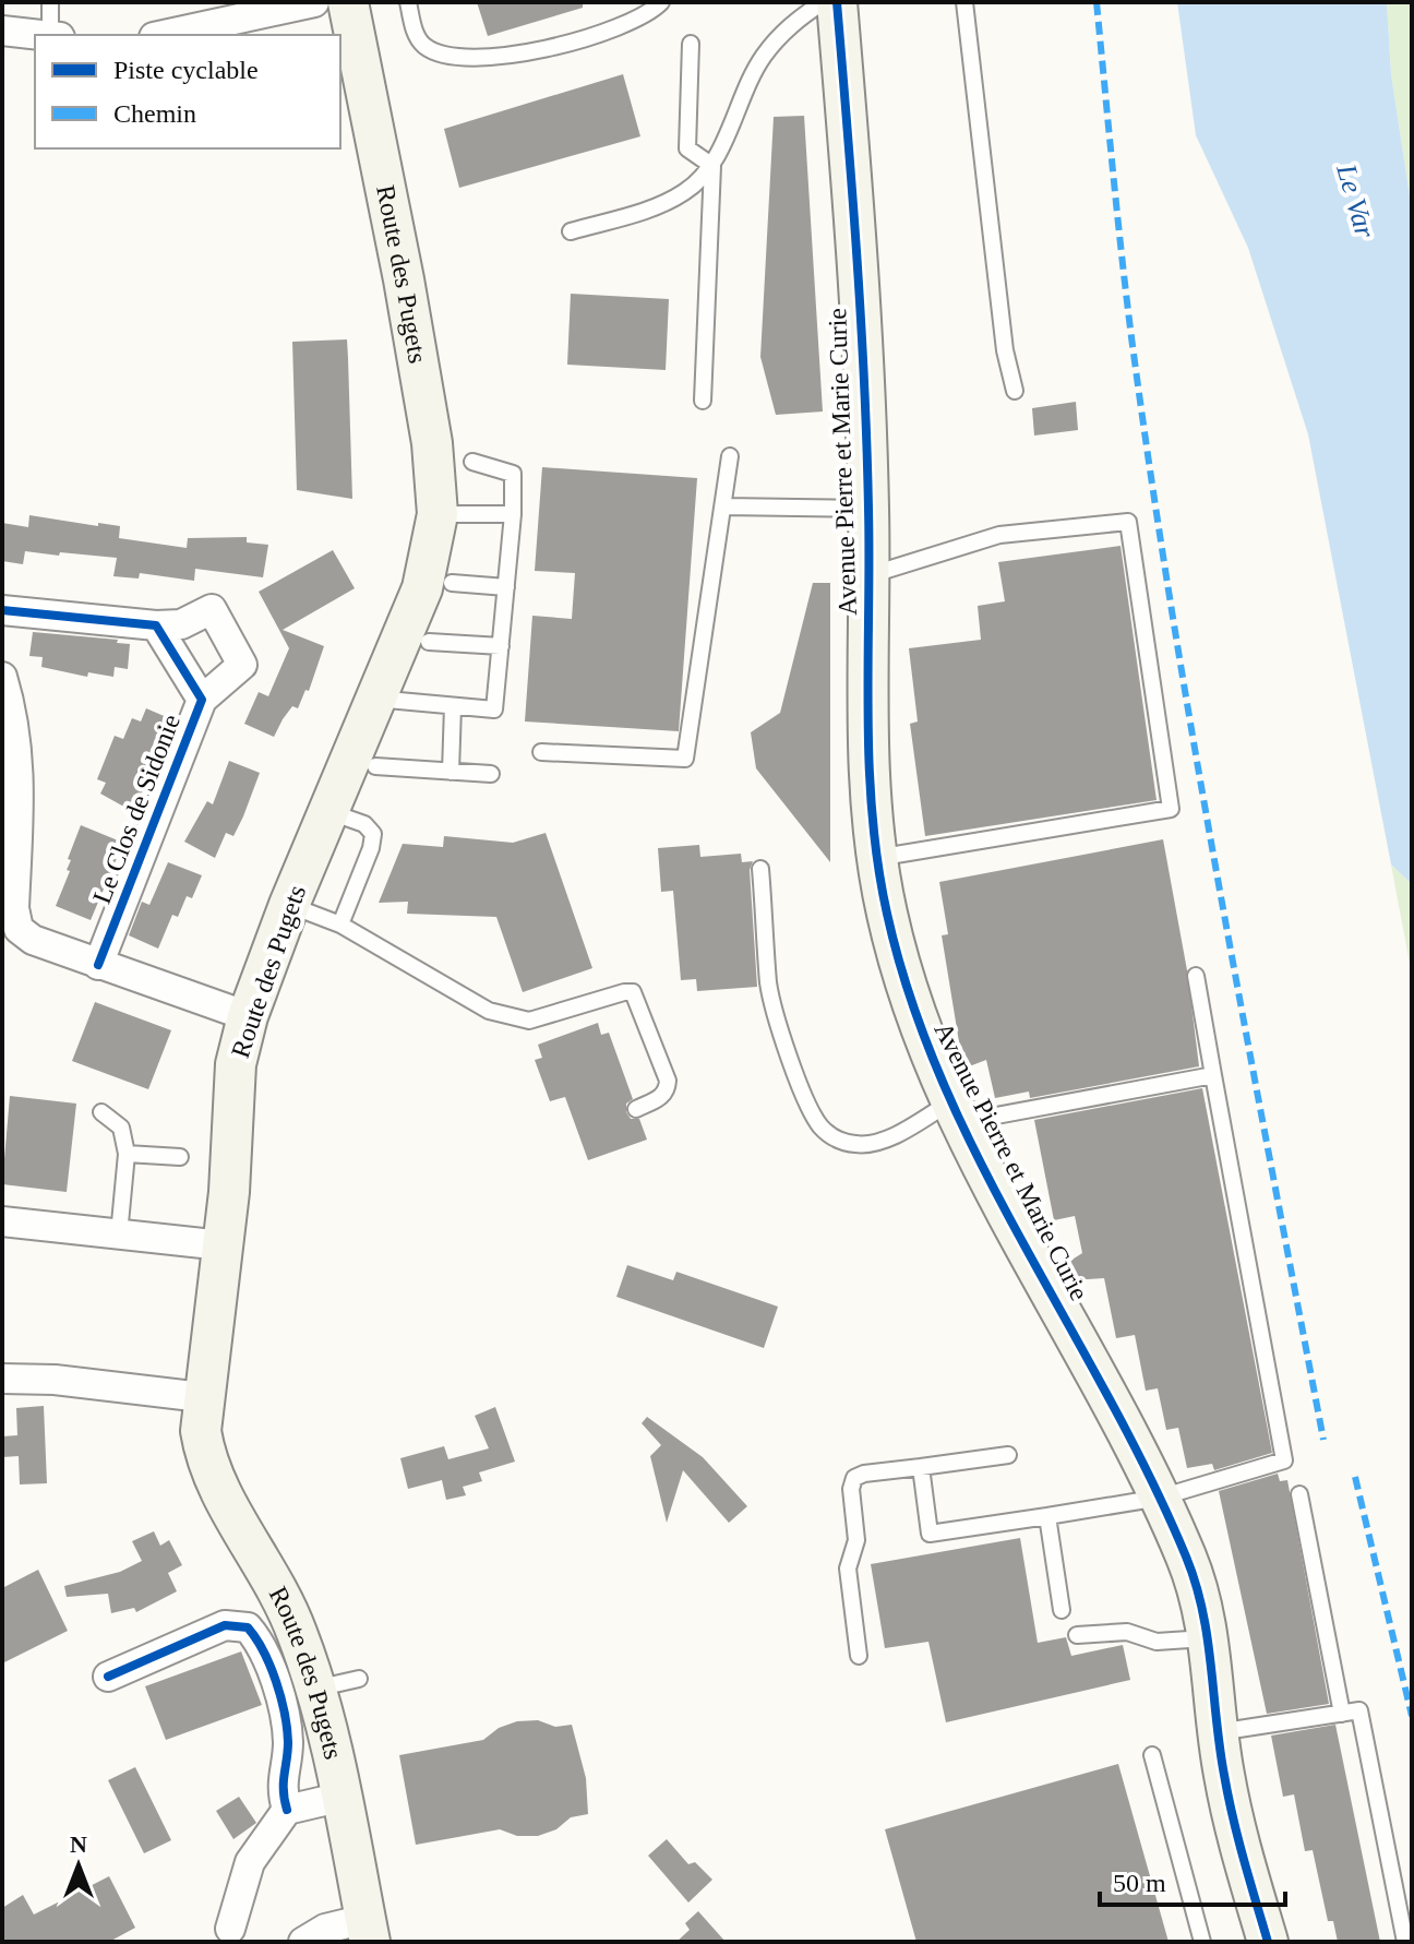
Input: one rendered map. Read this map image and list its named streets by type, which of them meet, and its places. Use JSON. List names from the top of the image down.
{
  "streets": {
    "main road": ["Route des Pugets", "Avenue Pierre et Marie Curie"],
    "street": ["Le Clos de Sidonie"]
  },
  "water": ["Le Var"],
  "legend": ["Piste cyclable", "Chemin"],
  "scale_bar": "50 m",
  "north": "top"
}
